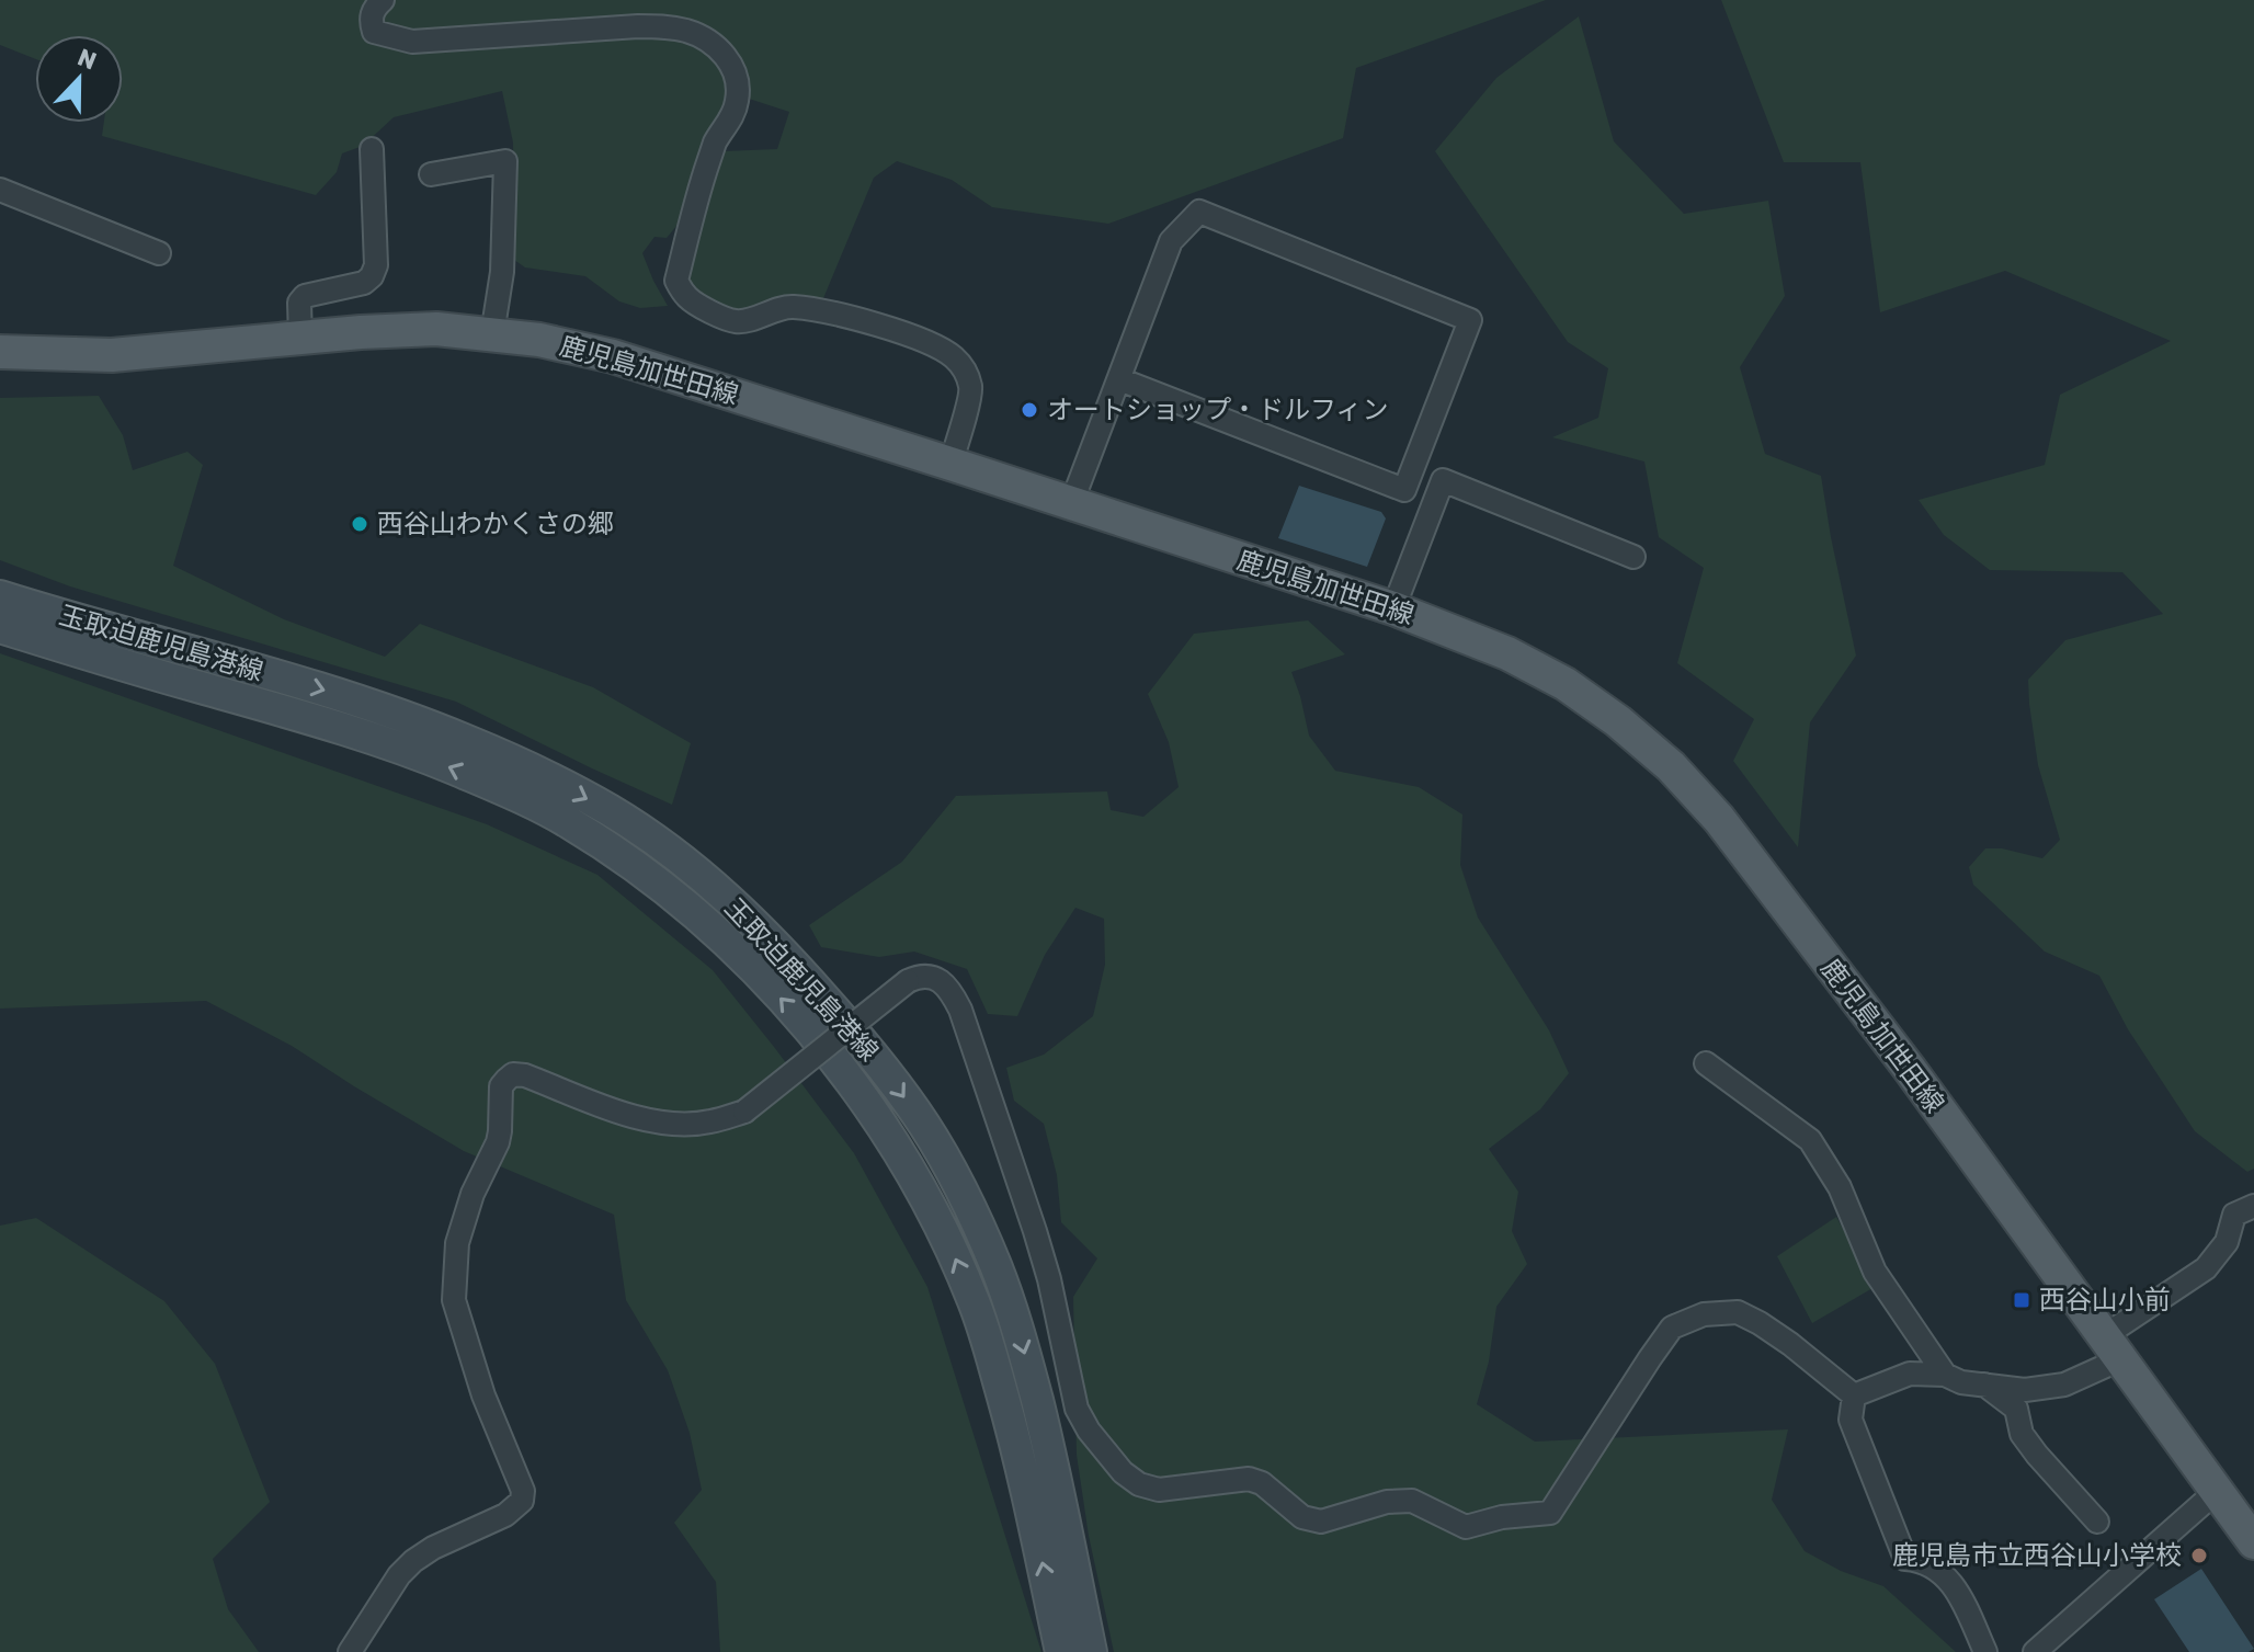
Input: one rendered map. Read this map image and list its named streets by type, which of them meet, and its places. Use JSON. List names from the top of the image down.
{
  "streets": {
    "main road": ["鹿児島加世田線", "玉取迫鹿児島港線"]
  },
  "places": {
    "other": ["オートショップ・ドルフィン", "西谷山わかくさの郷", "鹿児島市立西谷山小学校"],
    "transit": ["西谷山小前"]
  },
  "north": "top"
}
